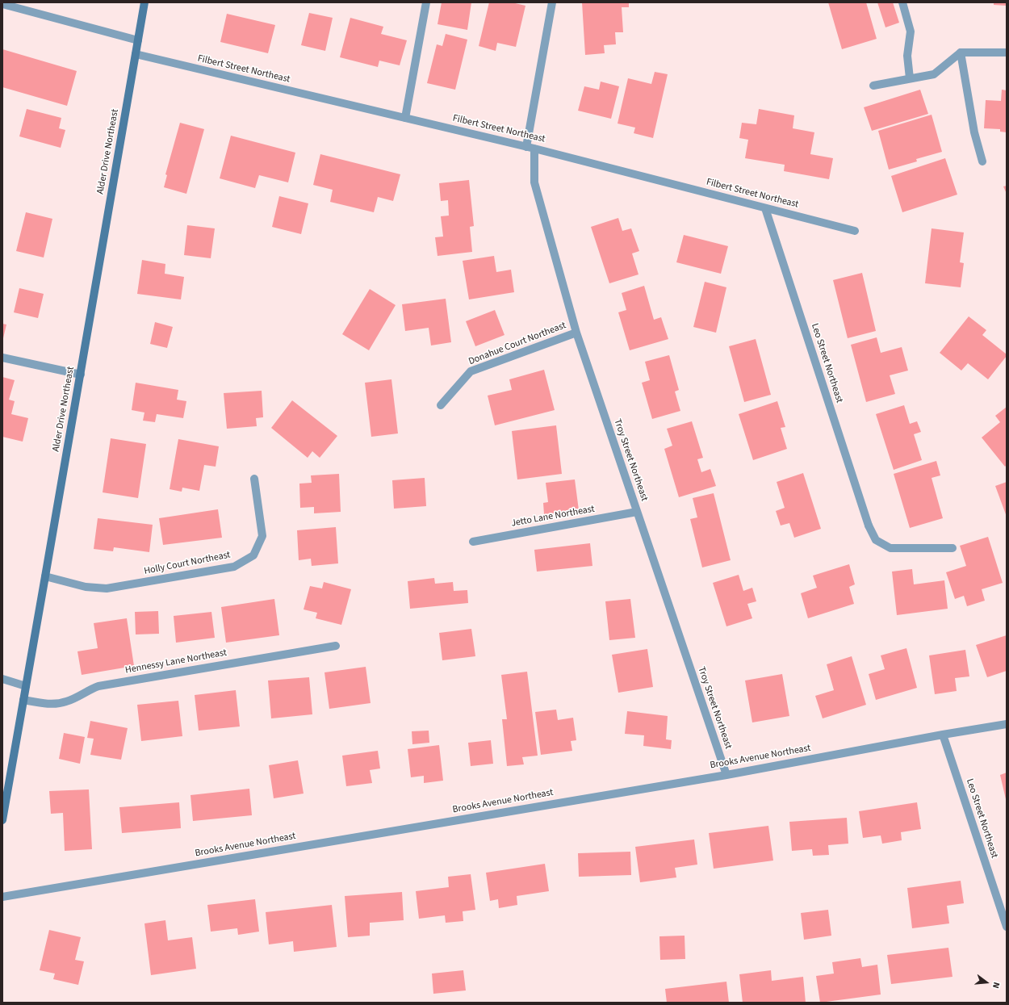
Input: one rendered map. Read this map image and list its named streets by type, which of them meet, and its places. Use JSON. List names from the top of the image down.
{
  "streets": {
    "street": [
      "Filbert Street Northeast",
      "Alder Drive Northeast",
      "Donahue Court Northeast",
      "Leo Street Northeast",
      "Troy Street Northeast",
      "Jetto Lane Northeast",
      "Holly Court Northeast",
      "Hennessy Lane Northeast",
      "Brooks Avenue Northeast"
    ]
  },
  "crossings": [
    ["Filbert Street Northeast", "Alder Drive Northeast"],
    ["Filbert Street Northeast", "Leo Street Northeast"],
    ["Filbert Street Northeast", "Troy Street Northeast"],
    ["Alder Drive Northeast", "Holly Court Northeast"],
    ["Alder Drive Northeast", "Hennessy Lane Northeast"],
    ["Donahue Court Northeast", "Troy Street Northeast"],
    ["Leo Street Northeast", "Brooks Avenue Northeast"],
    ["Troy Street Northeast", "Jetto Lane Northeast"],
    ["Troy Street Northeast", "Brooks Avenue Northeast"]
  ],
  "north": "right"
}
